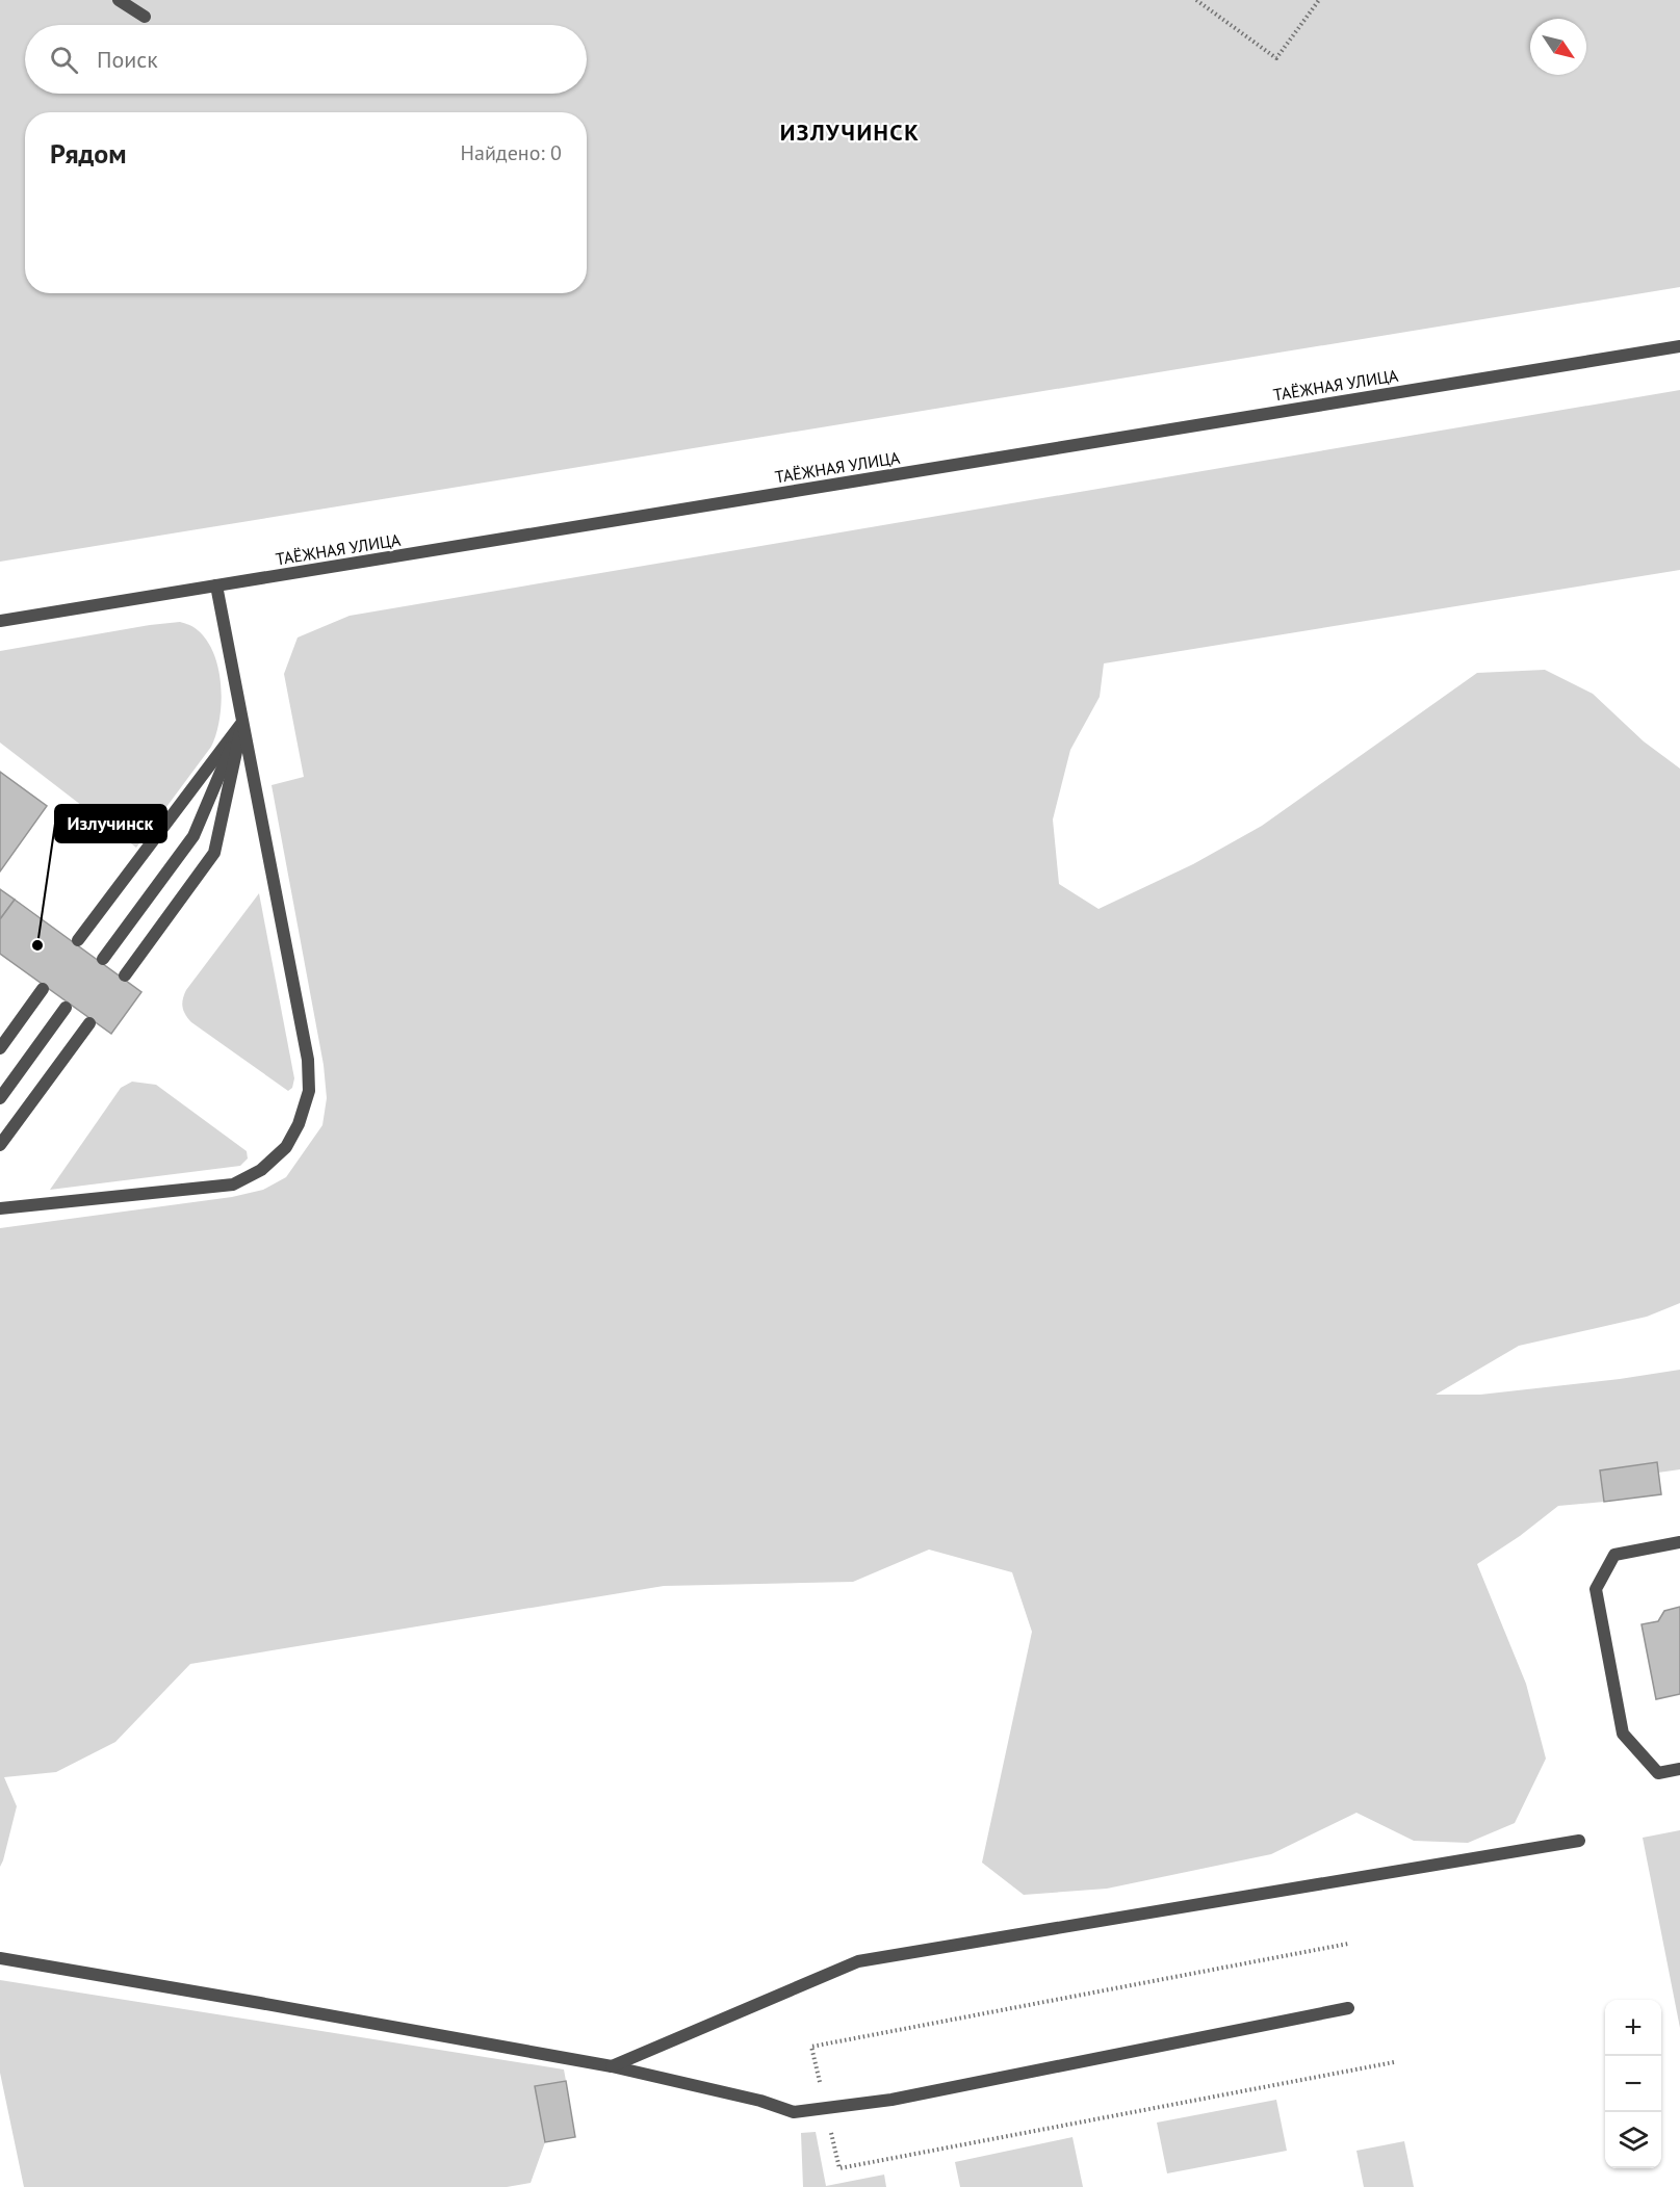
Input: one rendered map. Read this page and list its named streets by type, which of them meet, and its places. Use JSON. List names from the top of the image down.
{
  "streets": {
    "street": ["ТАЁЖНАЯ УЛИЦА"]
  },
  "districts": ["ИЗЛУЧИНСК"],
  "places": ["Излучинск"],
  "north": "bottom right",
  "page": {
    "search": "Поиск",
    "heading": ["Рядом", "Найдено: 0"],
    "map_buttons": ["+", "−"]
  }
}
